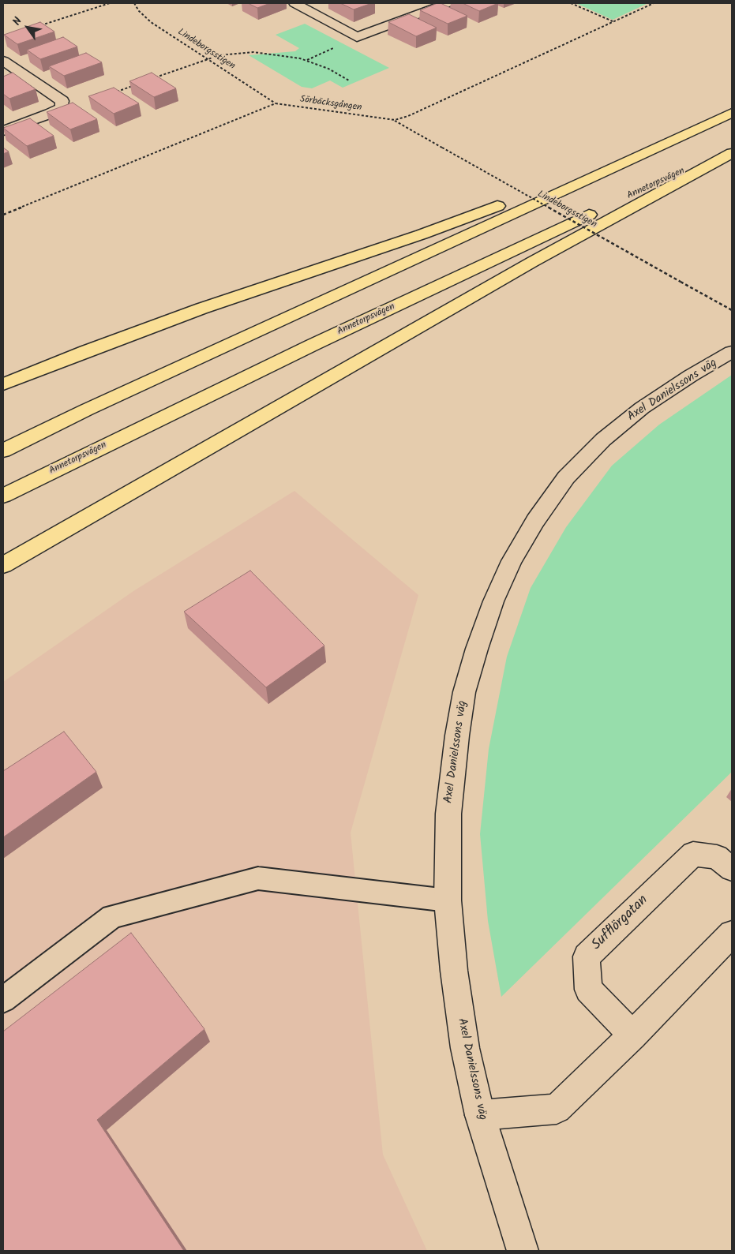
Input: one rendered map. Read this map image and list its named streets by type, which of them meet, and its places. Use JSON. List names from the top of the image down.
{
  "streets": {
    "main road": ["Annetorpsvägen"],
    "street": ["Axel Danielssons väg", "Sufflörgatan"],
    "path": ["Lindeborgsstigen", "Sörbäcksgången"]
  },
  "crossings": [
    ["Lindeborgsstigen", "Sörbäcksgången"]
  ],
  "north": "top left"
}
